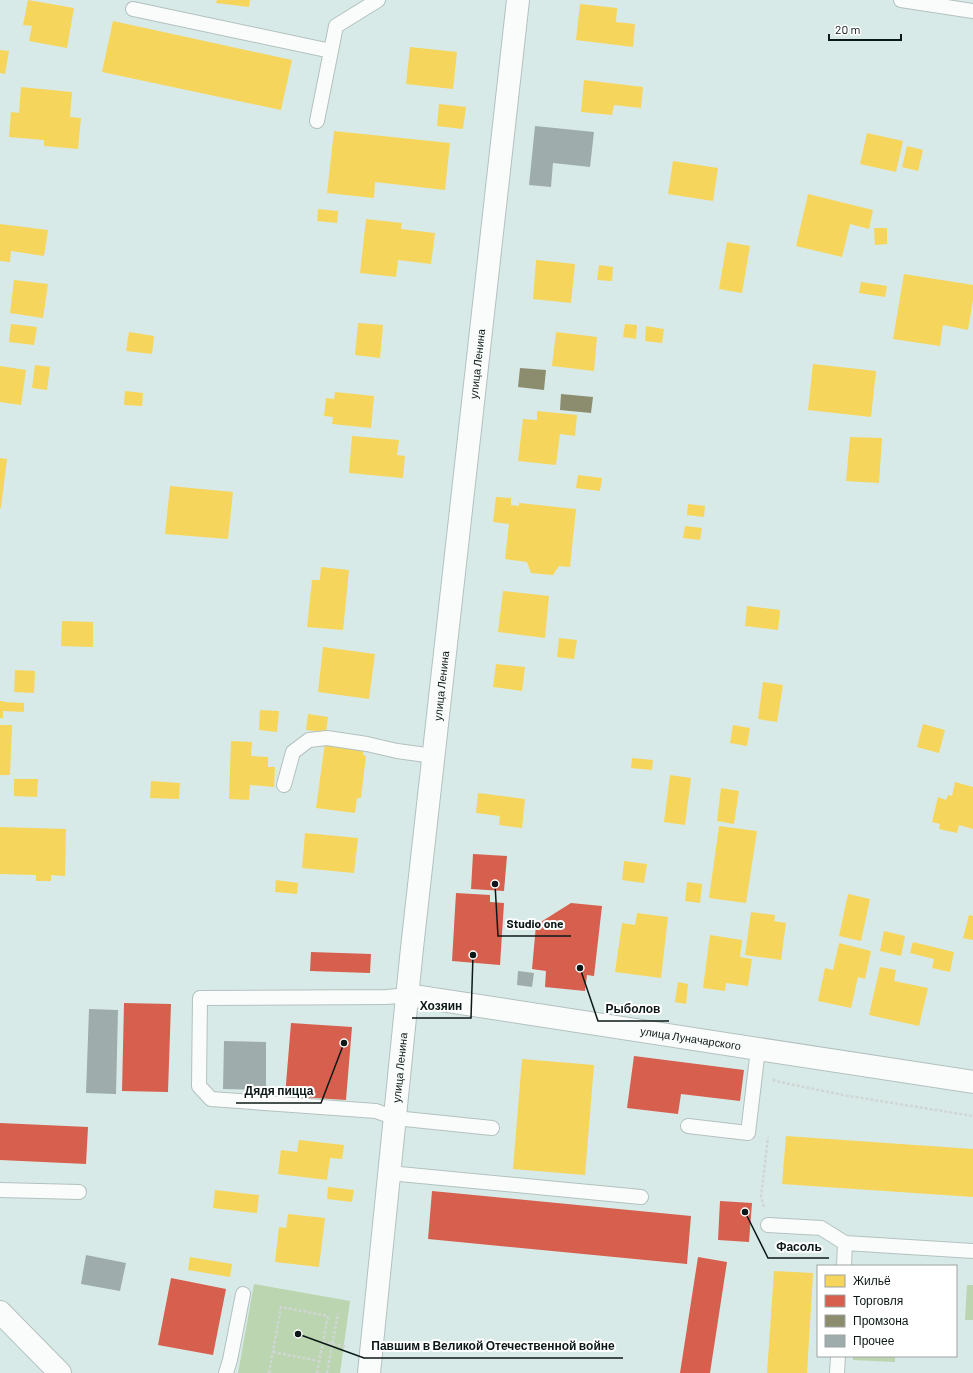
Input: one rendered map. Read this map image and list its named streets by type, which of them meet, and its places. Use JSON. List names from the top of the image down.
{
  "streets": {
    "main road": ["улица Ленина", "улица Луначарского"]
  },
  "crossings": [
    ["улица Ленина", "улица Луначарского"]
  ],
  "places": [
    "Studio one",
    "Хозяин",
    "Рыболов",
    "Дядя пицца",
    "Фасоль",
    "Павшим в Великой Отечественной войне"
  ],
  "legend": [
    "Жильё",
    "Торговля",
    "Промзона",
    "Прочее"
  ],
  "scale_bar": "20 m"
}
